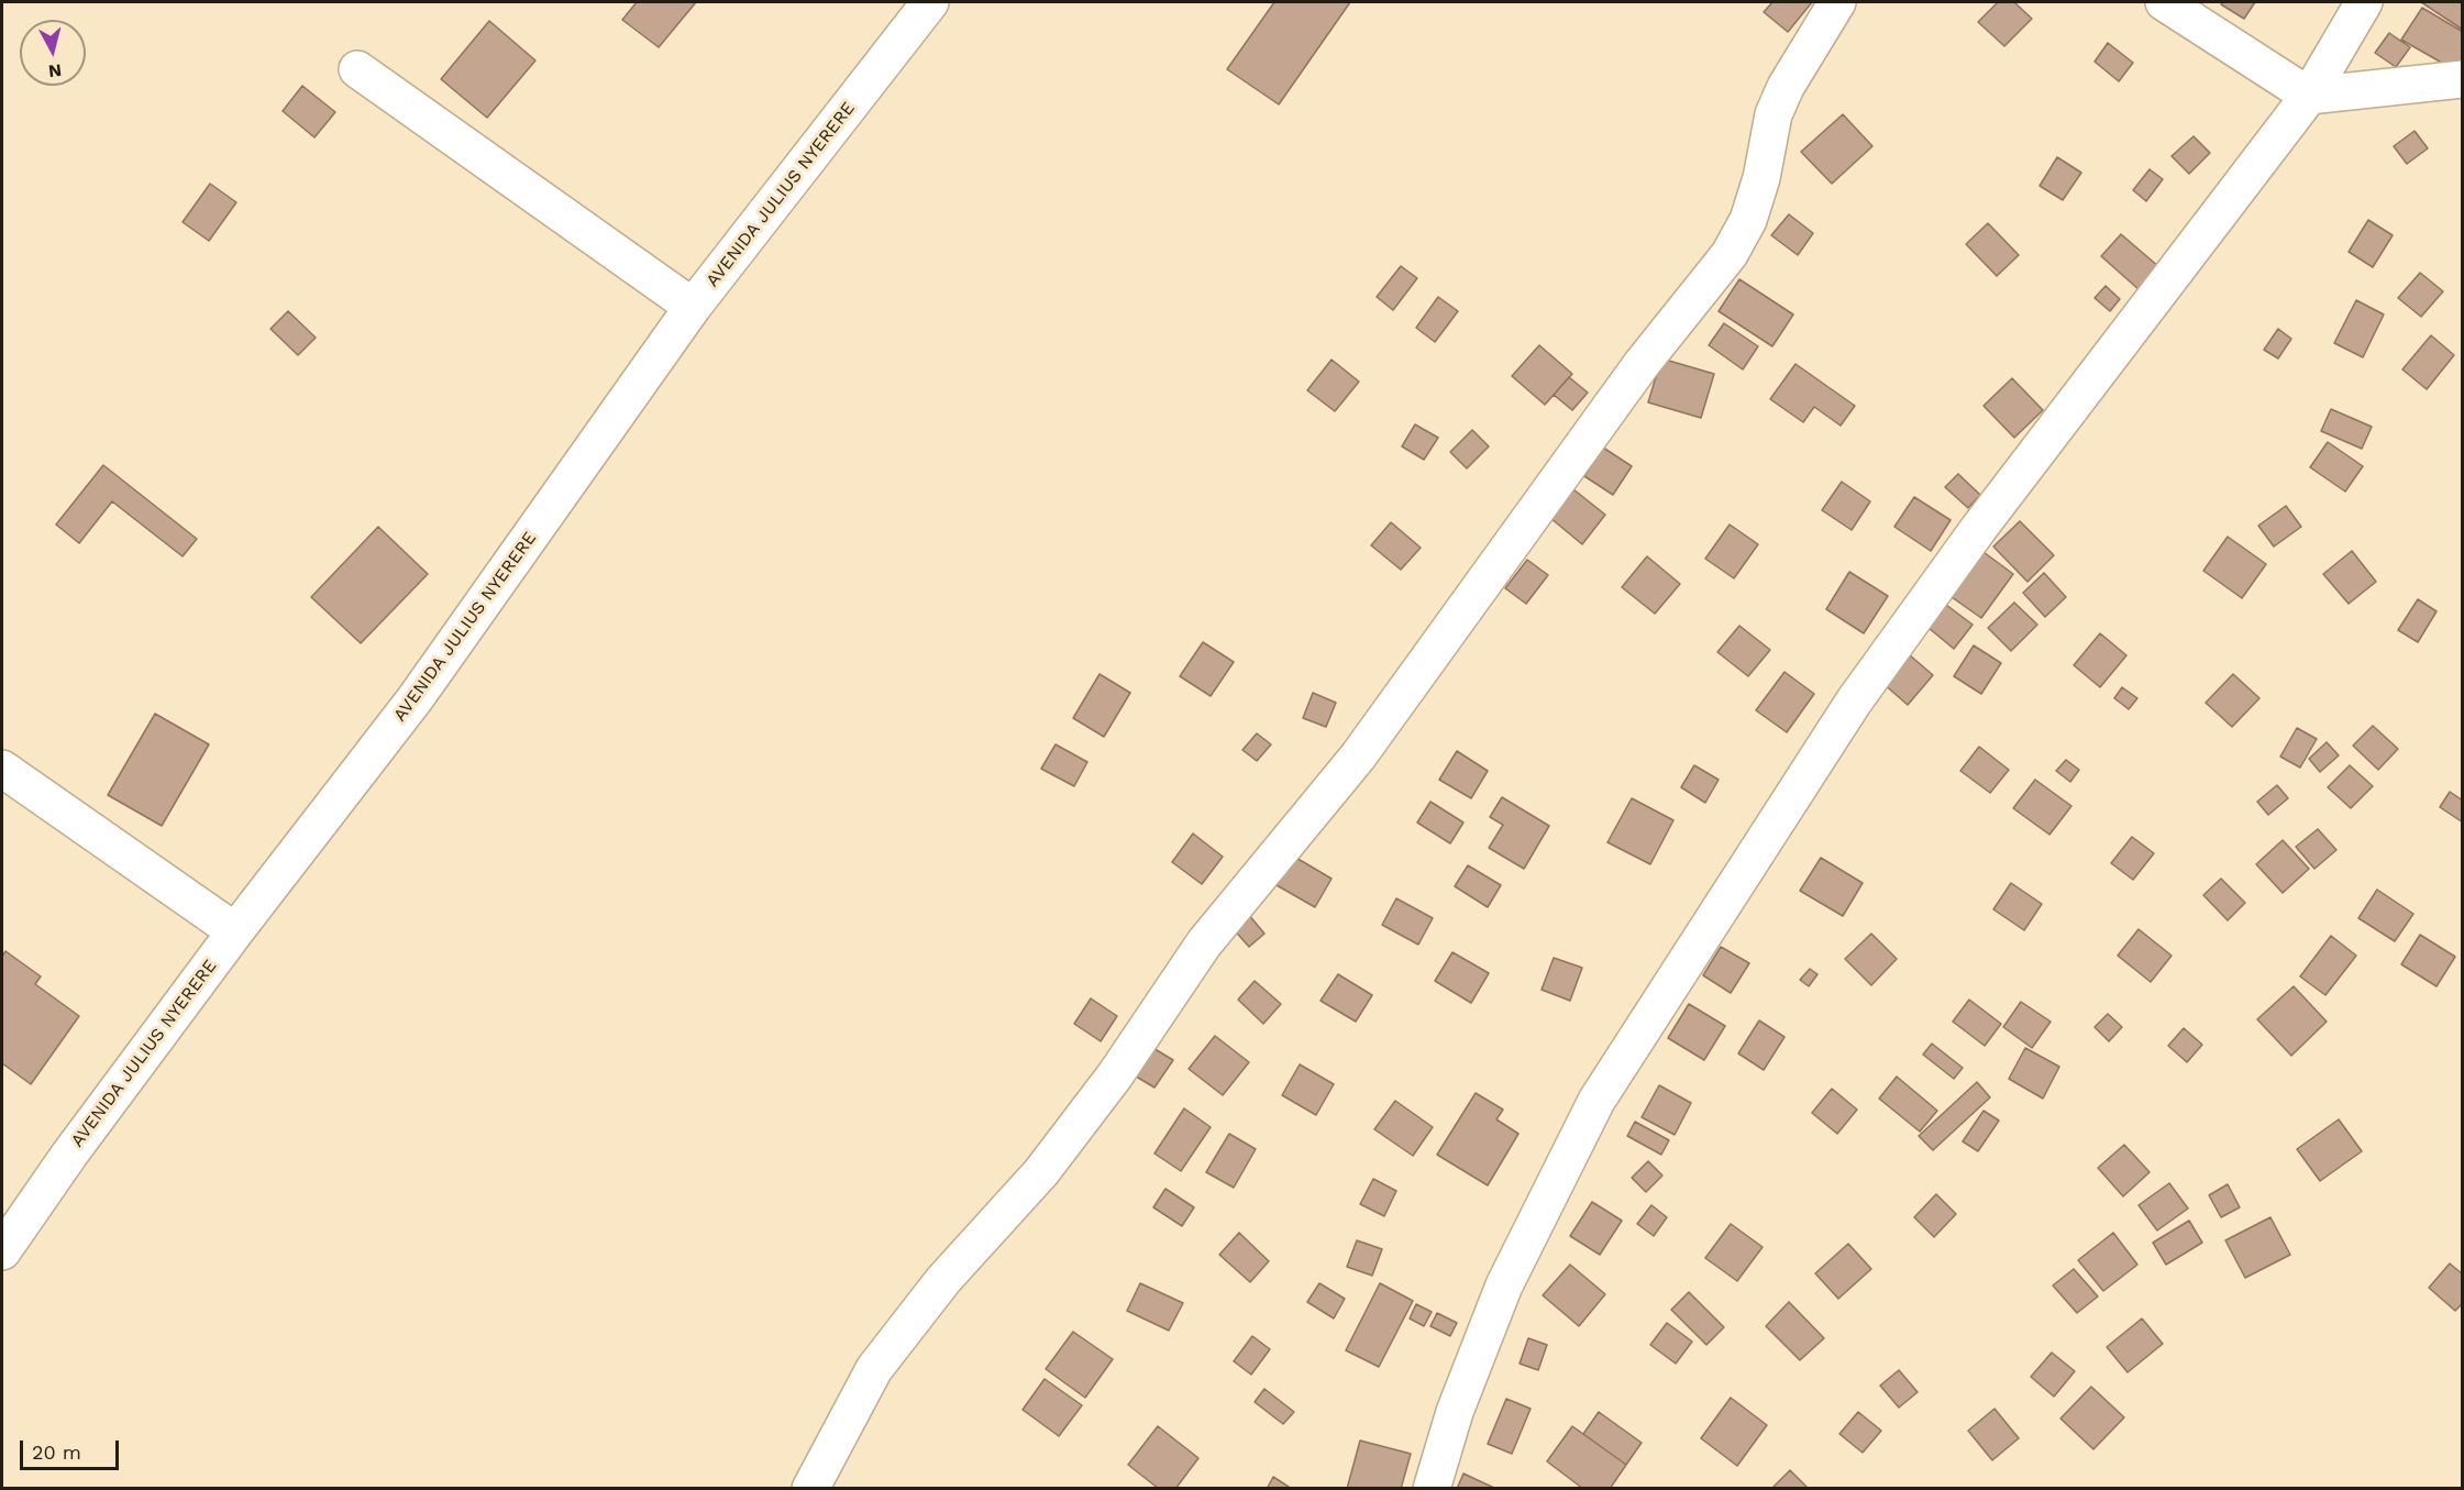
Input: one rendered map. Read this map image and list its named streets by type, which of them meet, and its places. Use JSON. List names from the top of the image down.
{
  "streets": {
    "street": ["AVENIDA JULIUS NYERERE"]
  },
  "scale_bar": "20 m",
  "north": "bottom"
}
